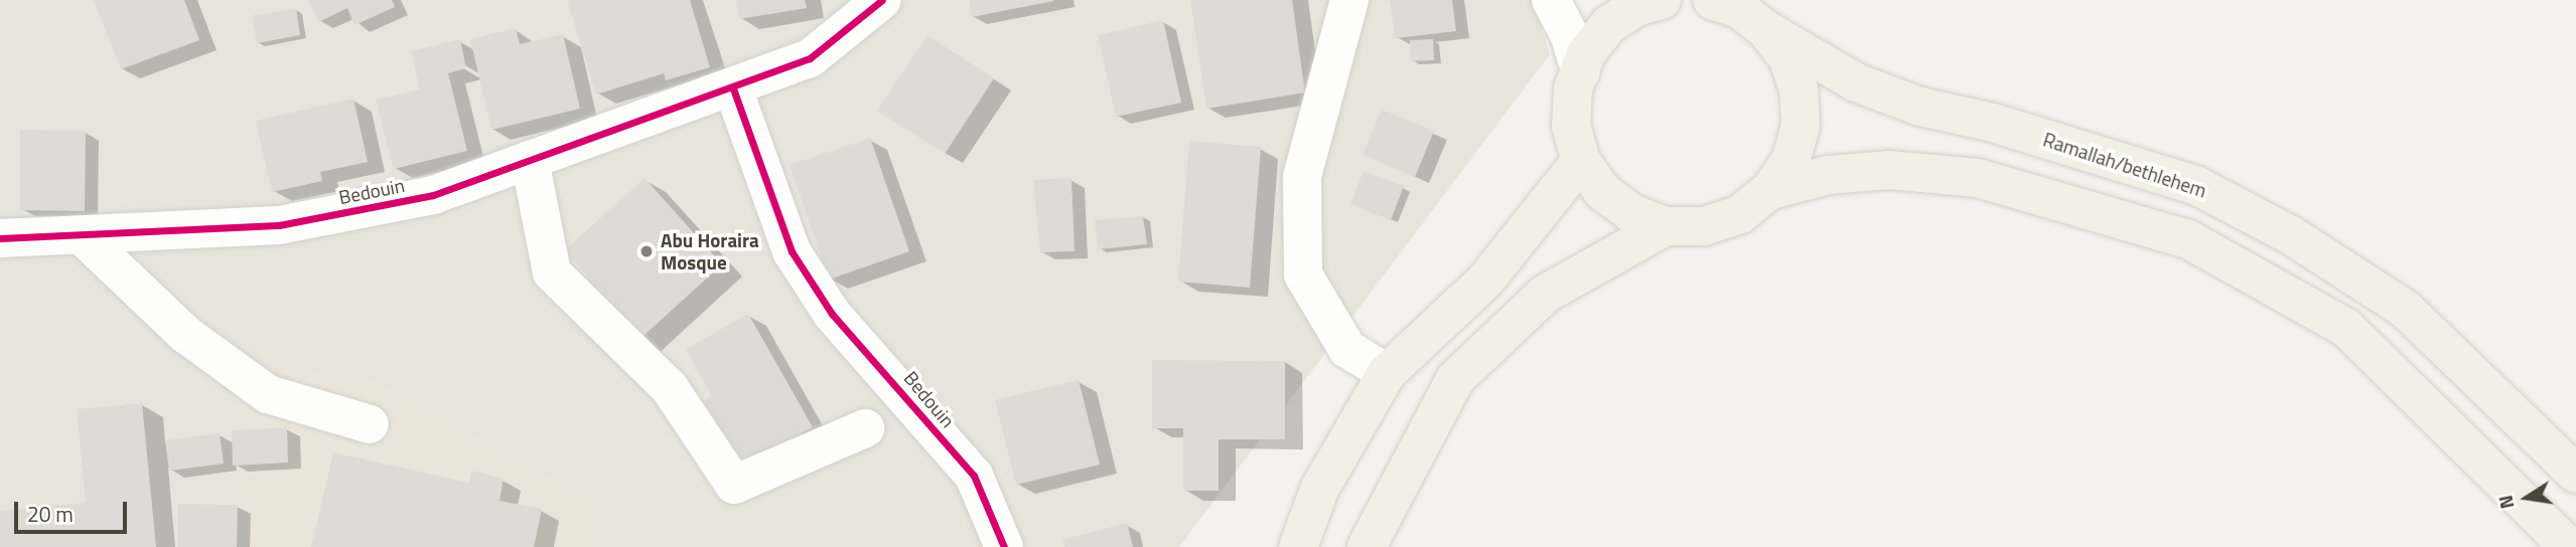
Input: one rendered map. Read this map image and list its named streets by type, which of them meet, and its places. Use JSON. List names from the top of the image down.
{
  "streets": {
    "main road": ["Ramallah/bethlehem"],
    "street": ["Bedouin"]
  },
  "places": ["Abu Horaira Mosque"],
  "scale_bar": "20 m",
  "north": "left"
}
